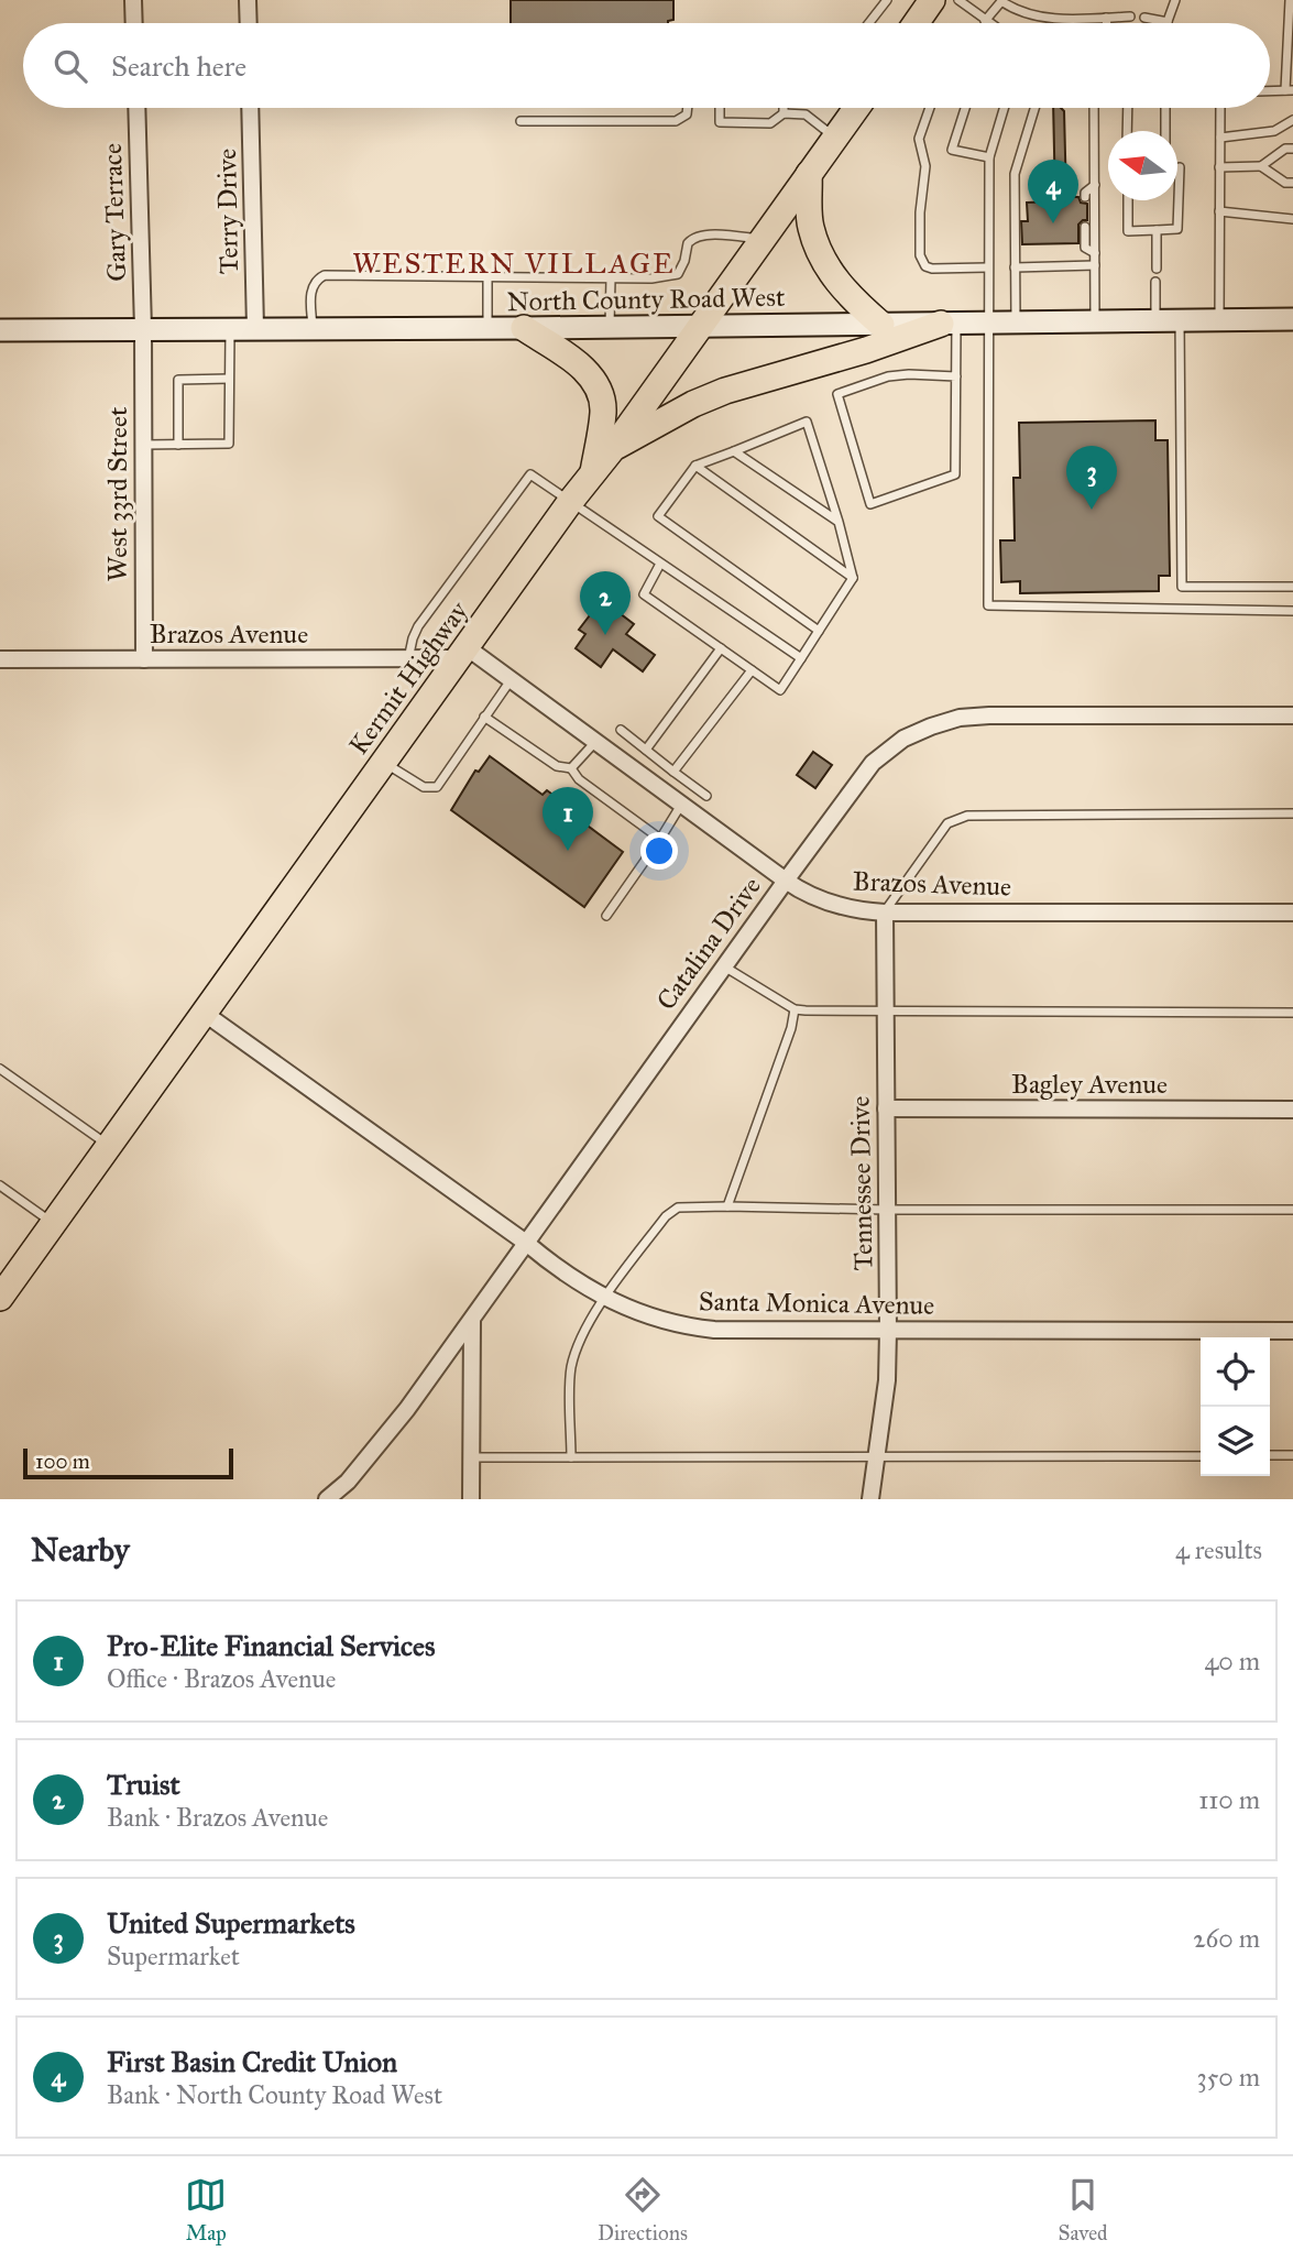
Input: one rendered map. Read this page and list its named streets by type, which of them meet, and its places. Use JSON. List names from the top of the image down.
{
  "streets": {
    "main road": ["North County Road West", "Kermit Highway"],
    "street": [
      "Terry Drive",
      "Gary Terrace",
      "West 33rd Street",
      "Brazos Avenue",
      "Catalina Drive",
      "Bagley Avenue",
      "Tennessee Drive",
      "Santa Monica Avenue"
    ]
  },
  "crossings": [
    ["Terry Drive", "North County Road West"],
    ["Gary Terrace", "North County Road West"],
    ["Gary Terrace", "West 33rd Street"],
    ["North County Road West", "West 33rd Street"],
    ["North County Road West", "Kermit Highway"],
    ["West 33rd Street", "Brazos Avenue"],
    ["Brazos Avenue", "Kermit Highway"],
    ["Brazos Avenue", "Catalina Drive"],
    ["Brazos Avenue", "Tennessee Drive"],
    ["Kermit Highway", "Santa Monica Avenue"],
    ["Catalina Drive", "Santa Monica Avenue"],
    ["Bagley Avenue", "Tennessee Drive"],
    ["Tennessee Drive", "Santa Monica Avenue"]
  ],
  "districts": ["WESTERN VILLAGE"],
  "scale_bar": "100 m",
  "north": "left",
  "page": {
    "search": "Search here",
    "pins": [
      "4",
      "3",
      "2",
      "1"
    ],
    "scale": "100 m",
    "heading": ["Nearby", "4 results"],
    "list": [
      {
        "mark": "1",
        "name": "Pro-Elite Financial Services",
        "note": "Office · Brazos Avenue",
        "value": "40 m"
      },
      {
        "mark": "2",
        "name": "Truist",
        "note": "Bank · Brazos Avenue",
        "value": "110 m"
      },
      {
        "mark": "3",
        "name": "United Supermarkets",
        "note": "Supermarket",
        "value": "260 m"
      },
      {
        "mark": "4",
        "name": "First Basin Credit Union",
        "note": "Bank · North County Road West",
        "value": "350 m"
      }
    ],
    "nav": ["Map", "Directions", "Saved"]
  }
}
